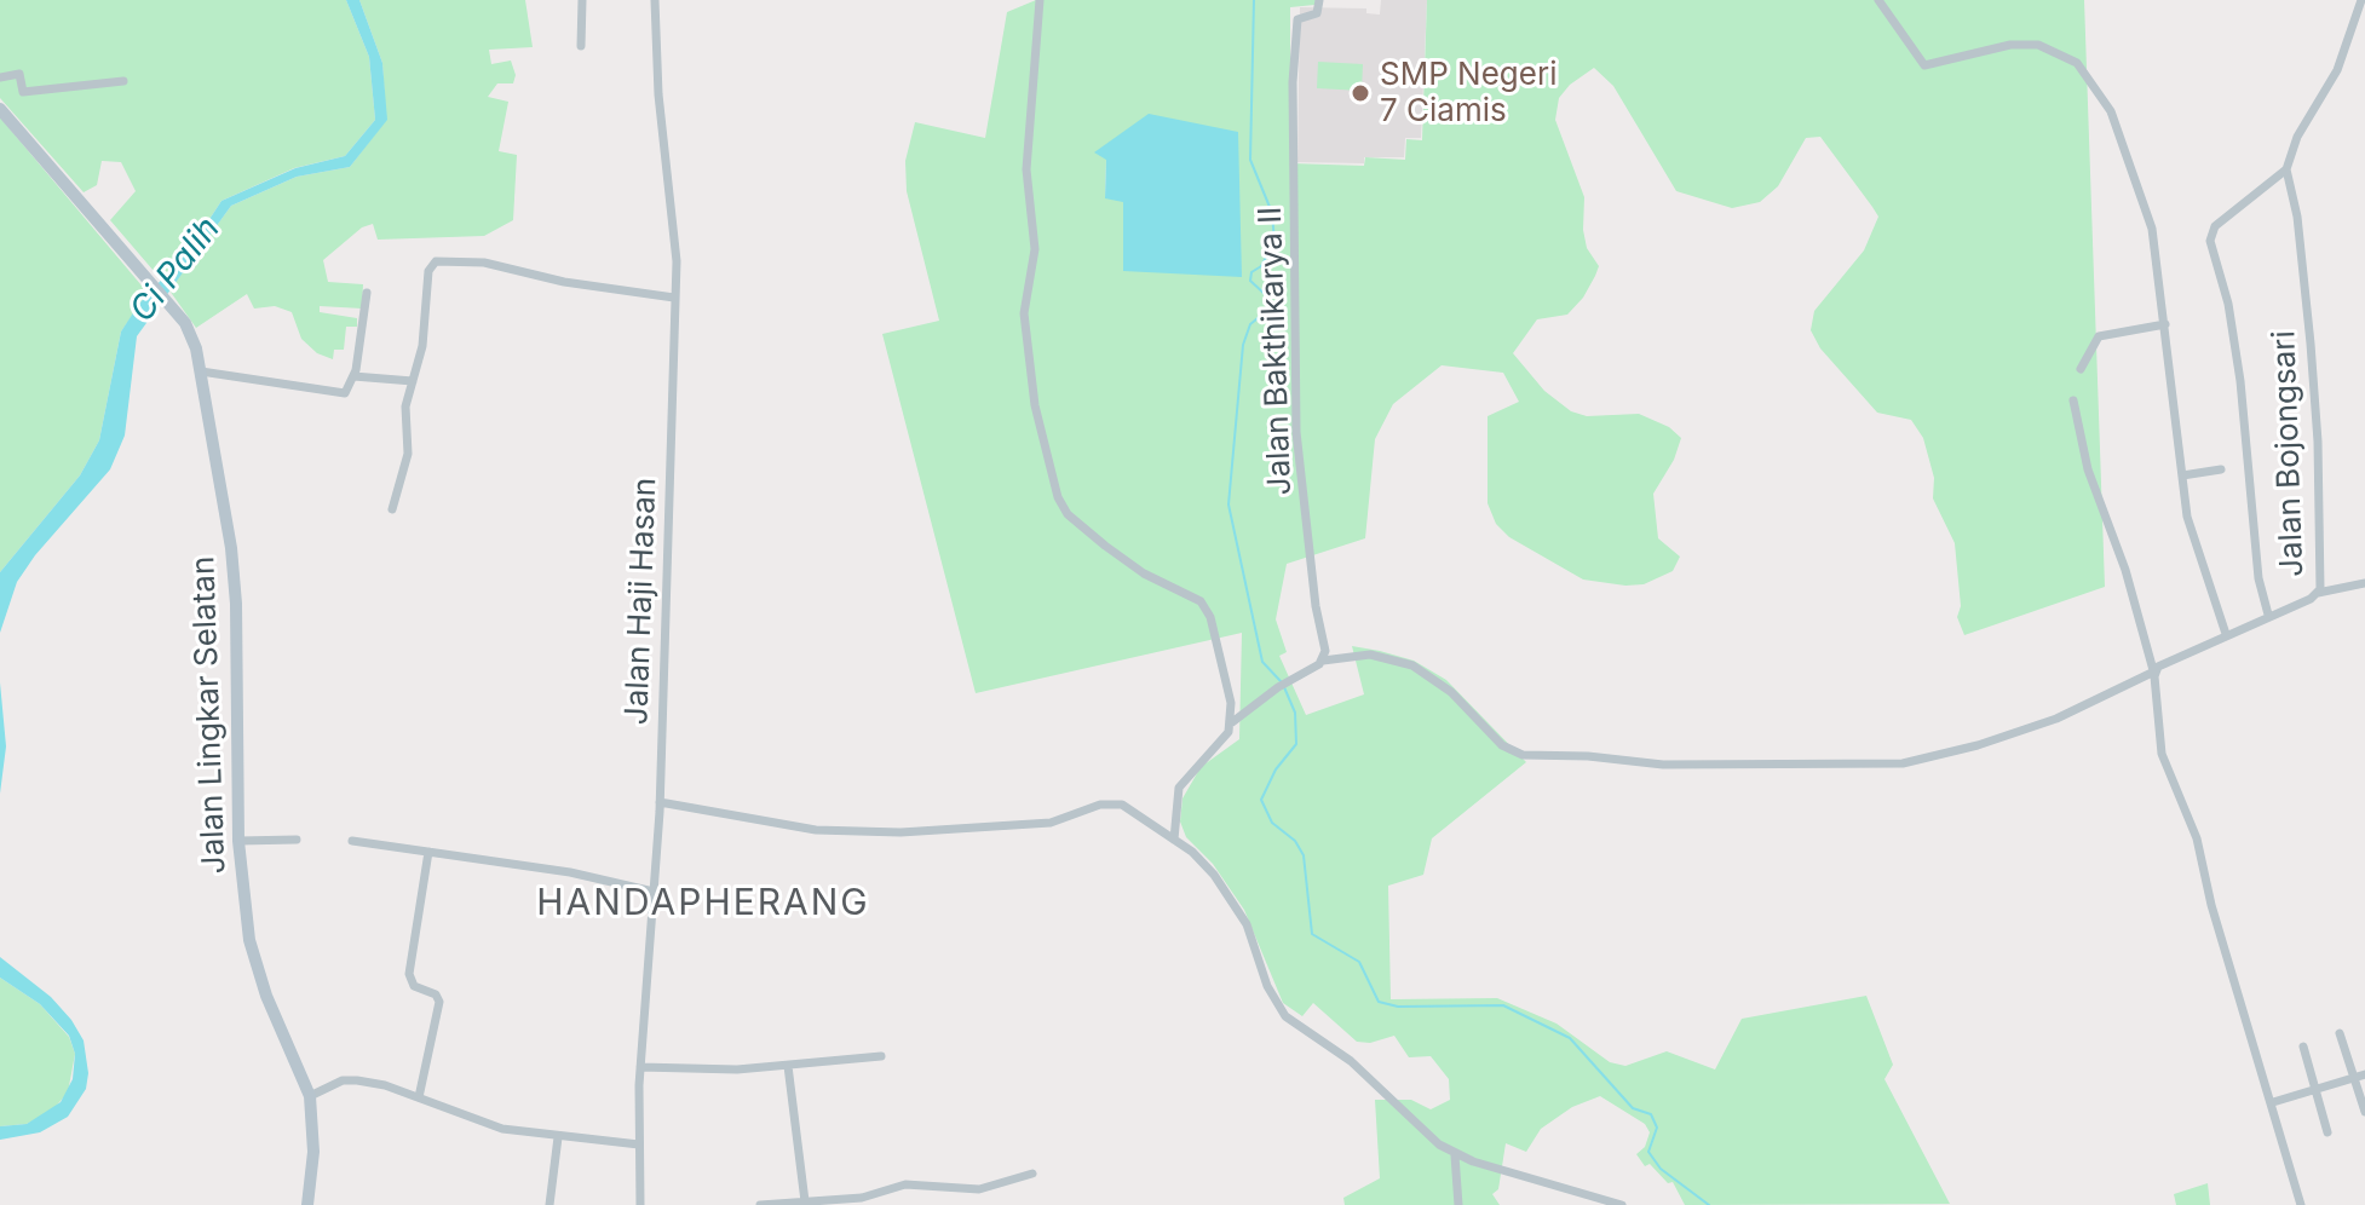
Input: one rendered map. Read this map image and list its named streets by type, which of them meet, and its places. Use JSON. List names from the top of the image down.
{
  "streets": {
    "street": [
      "Jalan Bakthikarya II",
      "Jalan Bojongsari",
      "Jalan Haji Hasan",
      "Jalan Lingkar Selatan"
    ]
  },
  "crossings": [
    ["Jalan Bakthikarya II", "Jalan Bojongsari"]
  ],
  "districts": ["HANDAPHERANG"],
  "water": ["Ci Palih"],
  "places": ["SMP Negeri 7 Ciamis"]
}
